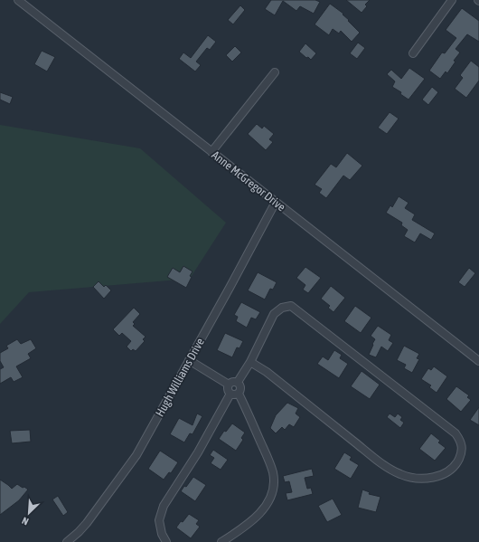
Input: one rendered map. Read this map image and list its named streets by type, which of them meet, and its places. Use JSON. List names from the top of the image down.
{
  "streets": {
    "street": ["Anne McGregor Drive", "Hugh Williams Drive"]
  },
  "crossings": [
    ["Anne McGregor Drive", "Hugh Williams Drive"]
  ],
  "north": "bottom left"
}
